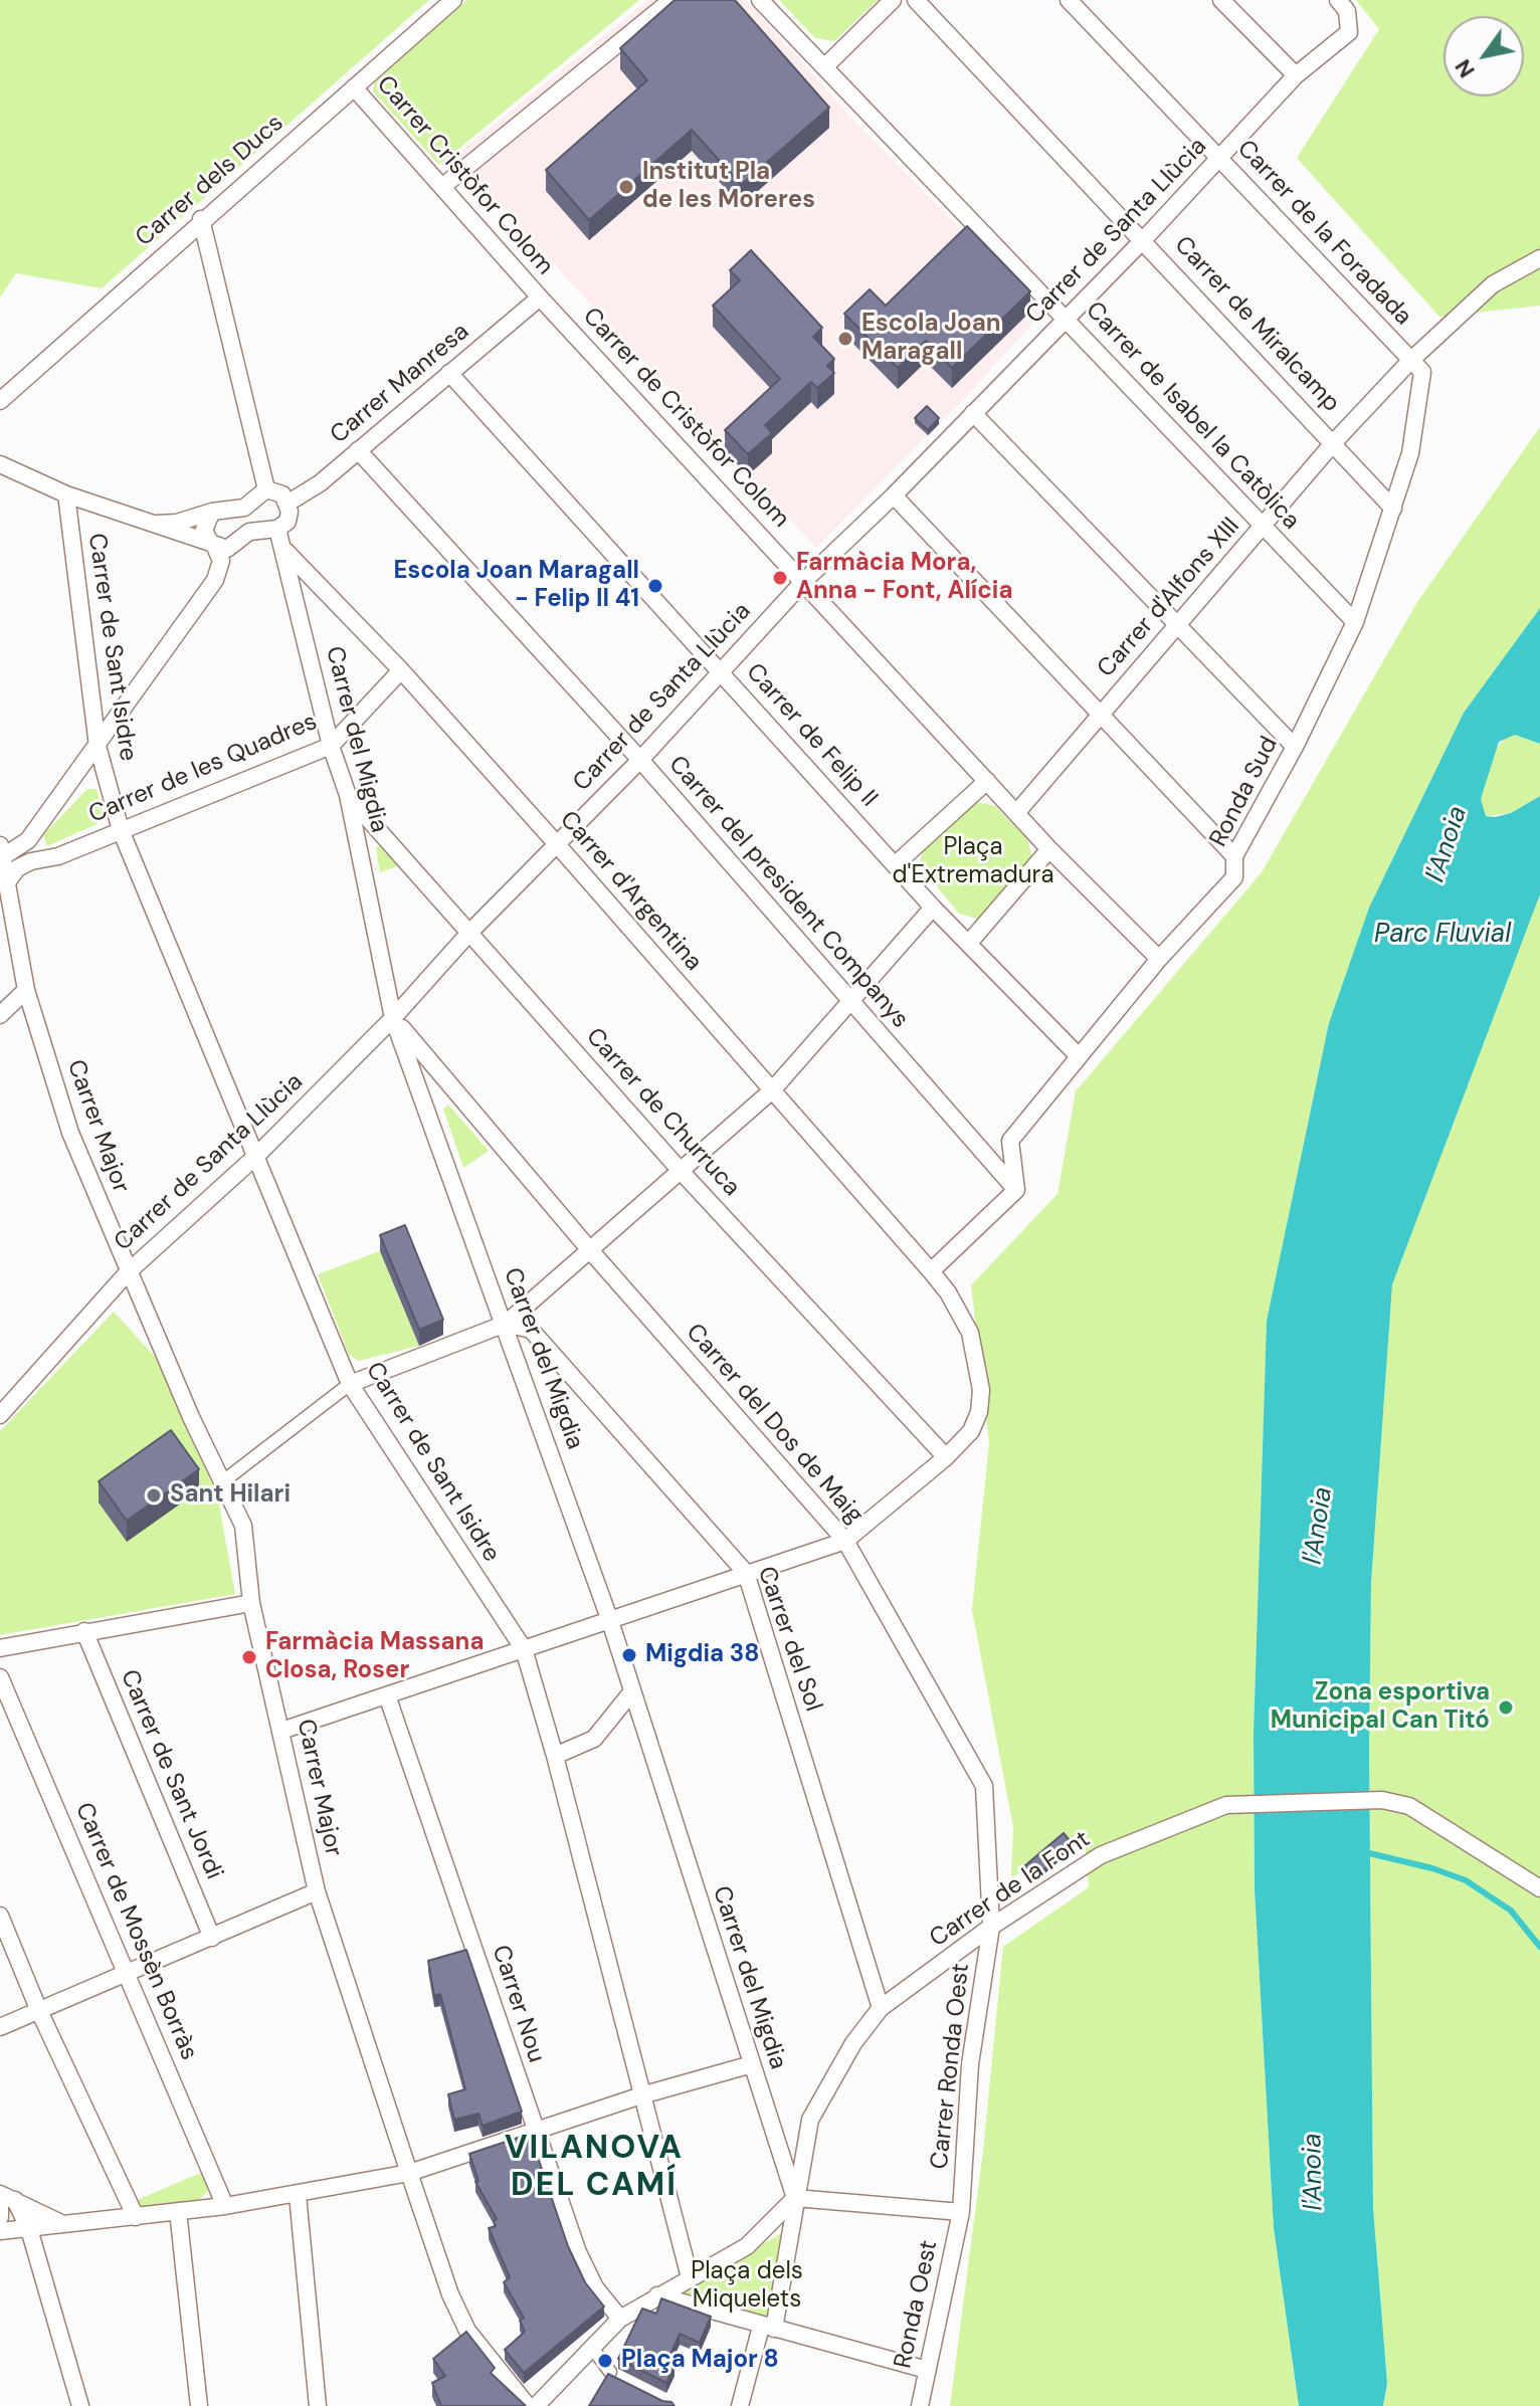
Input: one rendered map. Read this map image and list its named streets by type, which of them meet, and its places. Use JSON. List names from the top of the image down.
{
  "streets": {
    "street": [
      "Carrer Cristòfor Colom",
      "Carrer dels Ducs",
      "Carrer de Santa Llùcia",
      "Carrer de la Foradada",
      "Carrer de Miralcamp",
      "Carrer Manresa",
      "Carrer de Isabel la Catòlica",
      "Carrer de Cristòfor Colom",
      "Carrer d'Alfons XIII",
      "Carrer de Sant Isidre",
      "Carrer de Felip II",
      "Carrer del Migdia",
      "Carrer de les Quadres",
      "Ronda Sud",
      "Carrer d'Argentina",
      "Carrer del president Companys",
      "Carrer de Churruca",
      "Carrer Major",
      "Carrer del Dos de Maig",
      "Carrer del Sol",
      "Carrer de Sant Jordi",
      "Carrer de la Font",
      "Carrer de Mossèn Borràs",
      "Carrer Nou",
      "Carrer Ronda Oest",
      "Ronda Oest"
    ]
  },
  "crossings": [
    ["Carrer Cristòfor Colom", "Carrer dels Ducs"],
    ["Carrer Cristòfor Colom", "Carrer Manresa"],
    ["Carrer Cristòfor Colom", "Carrer de Cristòfor Colom"],
    ["Carrer de Santa Llùcia", "Carrer de la Foradada"],
    ["Carrer de Santa Llùcia", "Carrer de Miralcamp"],
    ["Carrer de Santa Llùcia", "Carrer de Isabel la Catòlica"],
    ["Carrer de Santa Llùcia", "Carrer de Cristòfor Colom"],
    ["Carrer de Santa Llùcia", "Carrer de Sant Isidre"],
    ["Carrer de Santa Llùcia", "Carrer de Felip II"],
    ["Carrer de Santa Llùcia", "Carrer del Migdia"],
    ["Carrer de Santa Llùcia", "Carrer d'Argentina"],
    ["Carrer de Santa Llùcia", "Carrer del president Companys"],
    ["Carrer de Santa Llùcia", "Carrer de Churruca"],
    ["Carrer de Santa Llùcia", "Carrer Major"],
    ["Carrer de Santa Llùcia", "Carrer del Dos de Maig"],
    ["Carrer de la Foradada", "Carrer d'Alfons XIII"],
    ["Carrer de la Foradada", "Ronda Sud"],
    ["Carrer de Miralcamp", "Carrer d'Alfons XIII"],
    ["Carrer de Miralcamp", "Ronda Sud"],
    ["Carrer Manresa", "Carrer de Cristòfor Colom"],
    ["Carrer Manresa", "Carrer de Felip II"],
    ["Carrer Manresa", "Carrer del president Companys"],
    ["Carrer de Isabel la Catòlica", "Carrer d'Alfons XIII"],
    ["Carrer de Isabel la Catòlica", "Ronda Sud"],
    ["Carrer de Cristòfor Colom", "Carrer d'Alfons XIII"],
    ["Carrer de Cristòfor Colom", "Ronda Sud"],
    ["Carrer d'Alfons XIII", "Ronda Sud"],
    ["Carrer de Sant Isidre", "Carrer de les Quadres"],
    ["Carrer de Felip II", "Ronda Sud"],
    ["Carrer del Migdia", "Carrer de les Quadres"],
    ["Carrer del Migdia", "Carrer d'Argentina"],
    ["Carrer del Migdia", "Carrer de Churruca"],
    ["Carrer del Migdia", "Carrer del Dos de Maig"],
    ["Carrer del Migdia", "Carrer del Sol"],
    ["Carrer del Migdia", "Carrer de la Font"],
    ["Carrer de les Quadres", "Carrer d'Argentina"],
    ["Carrer de les Quadres", "Carrer Major"],
    ["Ronda Sud", "Carrer del president Companys"],
    ["Carrer d'Argentina", "Carrer de Churruca"],
    ["Carrer d'Argentina", "Carrer del Dos de Maig"],
    ["Carrer del Dos de Maig", "Carrer de la Font"],
    ["Carrer del Dos de Maig", "Carrer Ronda Oest"],
    ["Carrer del Sol", "Carrer de la Font"],
    ["Carrer de la Font", "Carrer Ronda Oest"],
    ["Carrer Ronda Oest", "Ronda Oest"]
  ],
  "districts": ["VILANOVA DEL CAMÍ"],
  "water": ["l'Anoia", "Parc Fluvial"],
  "parks": ["Plaça d'Extremadura", "Plaça dels Miquelets"],
  "places": [
    "Institut Pla de les Moreres",
    "Escola Joan Maragall",
    "Farmàcia Mora, Anna - Font, Alícia",
    "Escola Joan Maragall - Felip II 41",
    "Sant Hilari",
    "Migdia 38",
    "Farmàcia Massana Closa, Roser",
    "Zona esportiva Municipal Can Titó",
    "Plaça Major 8"
  ],
  "north": "bottom left"
}
